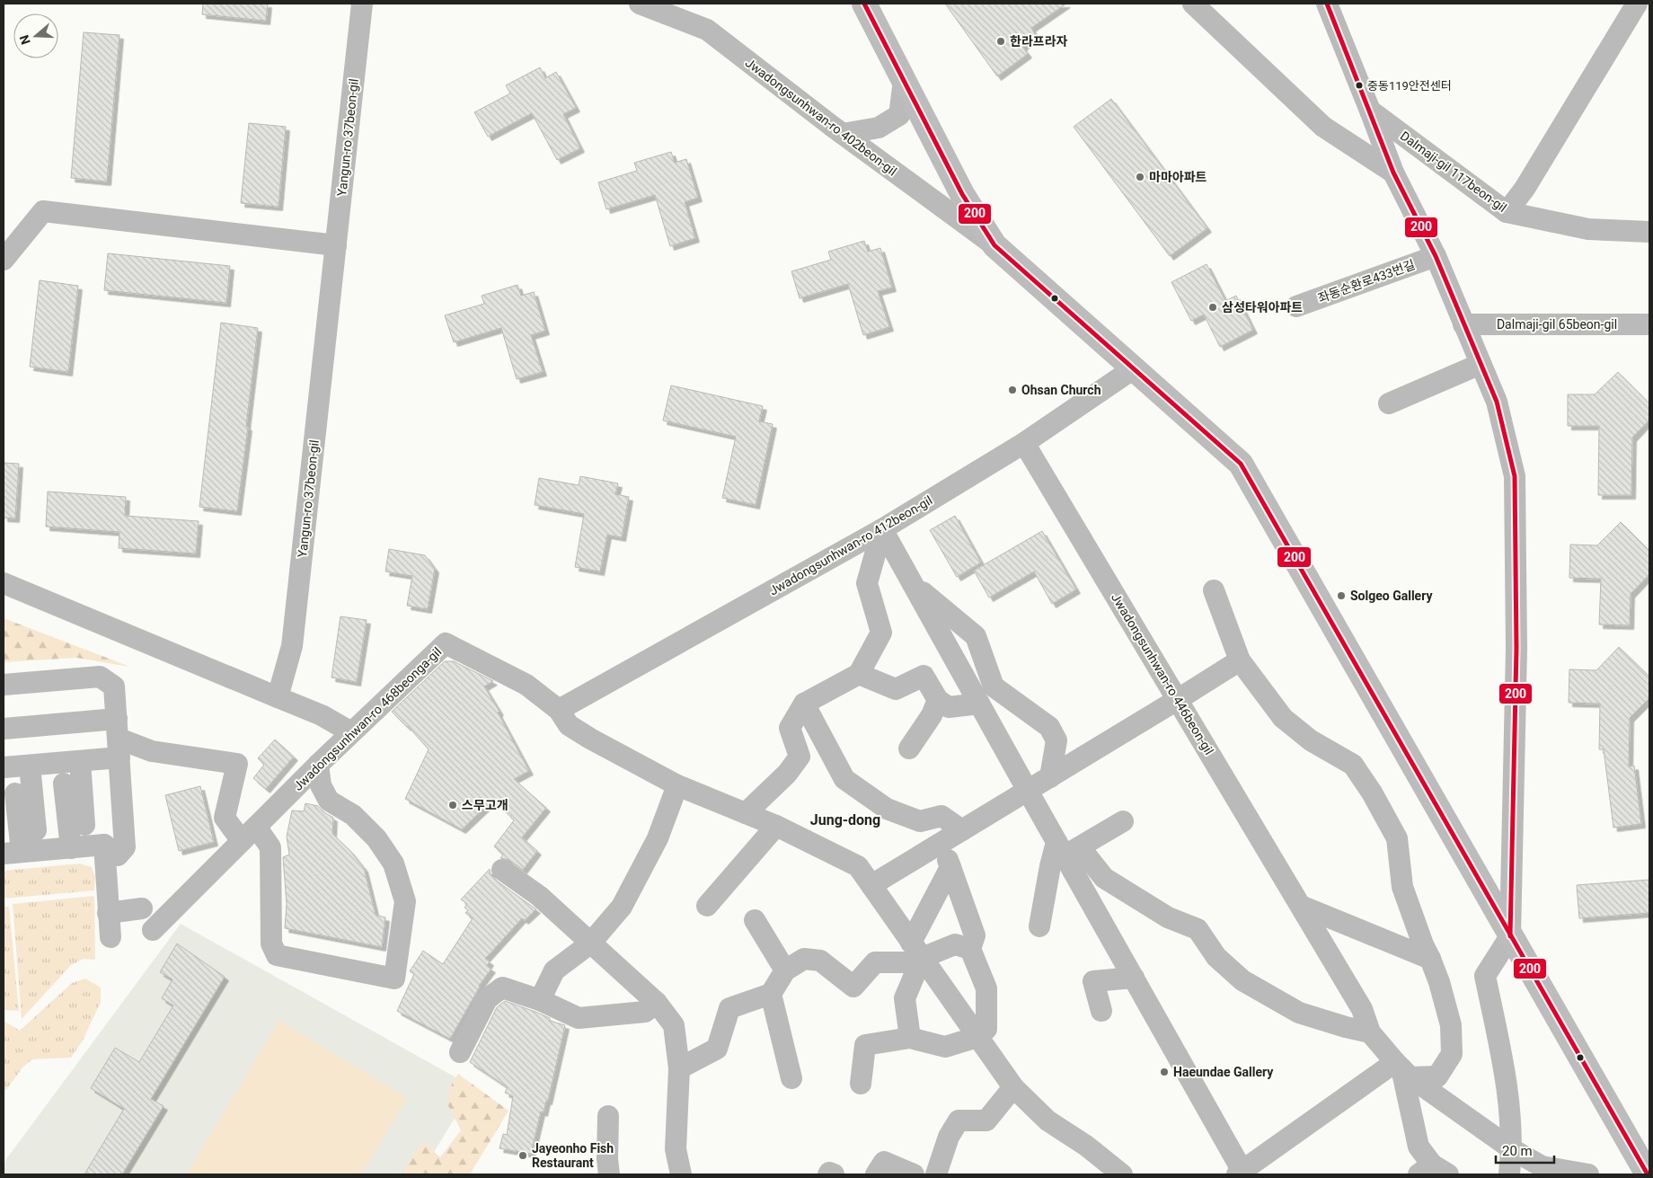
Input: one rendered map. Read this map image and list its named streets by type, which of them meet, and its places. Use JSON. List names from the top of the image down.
{
  "streets": {
    "street": [
      "Jwadongsunhwan-ro 402beon-gil",
      "Yangun-ro 37beon-gil",
      "Dalmaji-gil 117beon-gil",
      "좌동순환로433번길",
      "Dalmaji-gil 65beon-gil",
      "Jwadongsunhwan-ro 412beon-gil",
      "Jwadongsunhwan-ro 446beon-gil",
      "Jwadongsunhwan-ro 468beonga-gil"
    ]
  },
  "crossings": [
    ["Jwadongsunhwan-ro 412beon-gil", "Jwadongsunhwan-ro 446beon-gil"],
    ["Jwadongsunhwan-ro 412beon-gil", "Jwadongsunhwan-ro 468beonga-gil"]
  ],
  "districts": ["Jung-dong"],
  "places": [
    "한라프라자",
    "중동119안전센터",
    "마마아파트",
    "삼성타워아파트",
    "Ohsan Church",
    "Solgeo Gallery",
    "스무고개",
    "Haeundae Gallery",
    "Jayeonho Fish Restaurant"
  ],
  "lines": ["transit line 200"],
  "scale_bar": "20 m",
  "north": "left"
}
